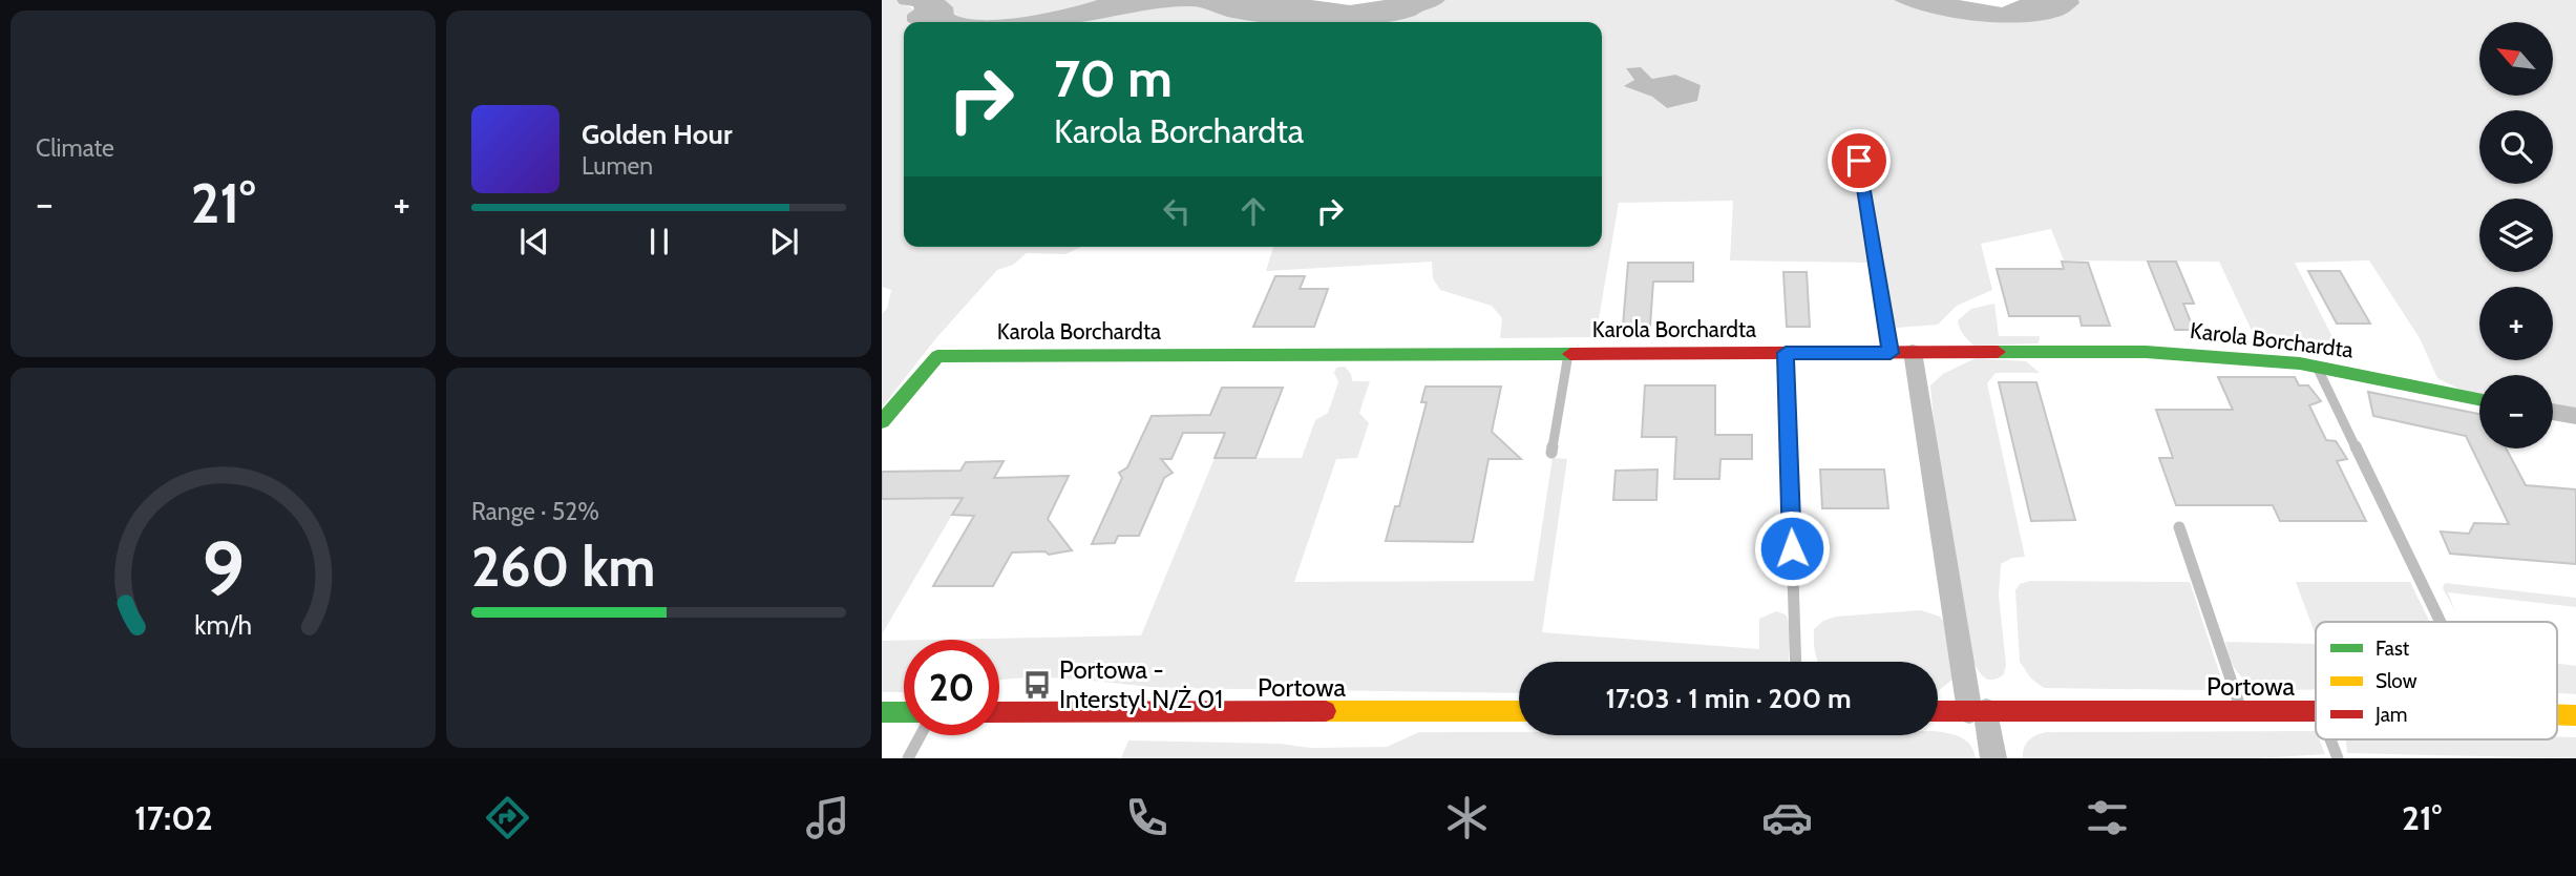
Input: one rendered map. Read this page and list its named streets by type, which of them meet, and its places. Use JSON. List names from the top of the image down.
{
  "streets": {
    "street": ["Karola Borchardta", "Portowa"]
  },
  "places": {
    "bus stop": ["Portowa - Interstyl N/Ż 01"]
  },
  "legend": ["Fast", "Slow", "Jam"],
  "north": "top left",
  "page": {
    "tile": [
      "Climate",
      ["Range · 52%", "260 km"]
    ],
    "map_buttons": ["+", "−"],
    "turn": ["70 m", "Karola Borchardta"],
    "song": ["Golden Hour", "Lumen"],
    "heat": ["−", "21°", "+"],
    "limit": "20",
    "trip": "17:03 · 1 min · 200 m",
    "tabs": ["17:02", "21°"],
    "gauge": ["9", "km/h"]
  }
}
